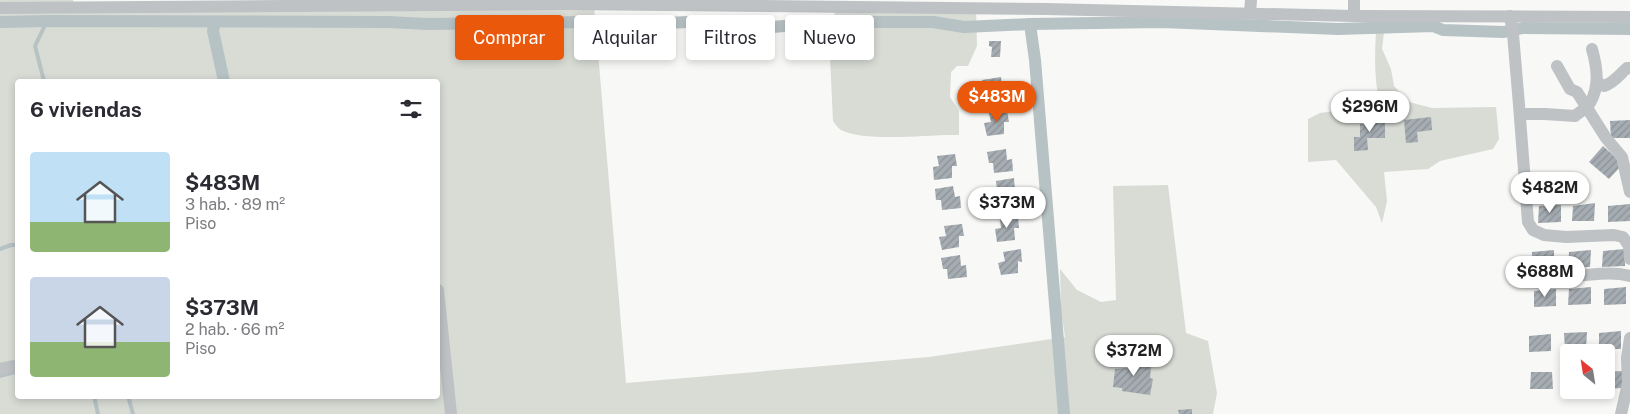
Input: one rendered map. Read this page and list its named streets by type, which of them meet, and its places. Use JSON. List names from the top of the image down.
{
  "north": "top left",
  "page": {
    "chip": [
      "Comprar",
      "Alquilar",
      "Filtros",
      "Nuevo"
    ],
    "heading": "6 viviendas",
    "price": [
      "$483M",
      "$296M",
      "$482M",
      "$373M",
      "$688M",
      "$372M"
    ],
    "list": [
      {
        "name": "$483M",
        "note": "3 hab. · 89 m² · Piso"
      },
      {
        "name": "$373M",
        "note": "2 hab. · 66 m² · Piso"
      }
    ]
  }
}
